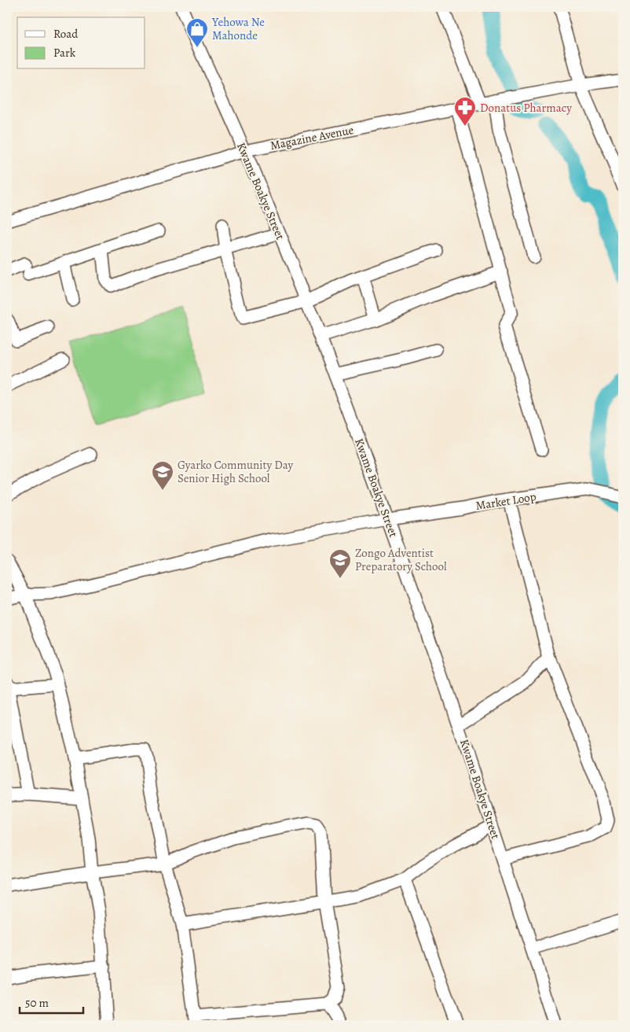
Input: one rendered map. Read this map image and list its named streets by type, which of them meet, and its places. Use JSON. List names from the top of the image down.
{
  "streets": {
    "street": ["Magazine Avenue", "Kwame Boakye Street", "Market Loop"]
  },
  "crossings": [
    ["Magazine Avenue", "Kwame Boakye Street"],
    ["Kwame Boakye Street", "Market Loop"]
  ],
  "places": {
    "shop": ["Yehowa Ne Mahonde"],
    "pharmacy": ["Donatus Pharmacy"],
    "school or university": ["Gyarko Community Day Senior High School", "Zongo Adventist Preparatory School"]
  },
  "legend": ["Road", "Park"],
  "scale_bar": "50 m"
}
